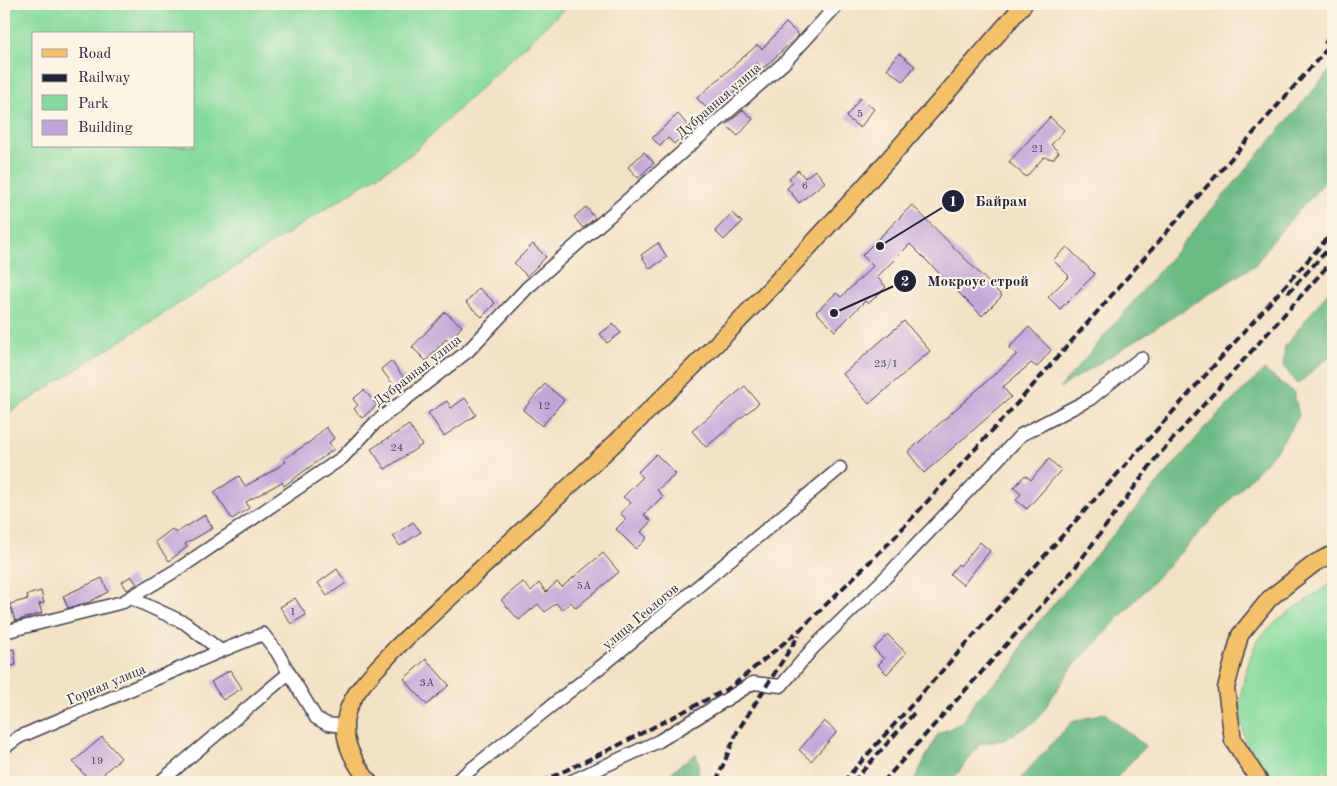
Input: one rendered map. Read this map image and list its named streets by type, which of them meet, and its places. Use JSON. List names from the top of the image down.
{
  "streets": {
    "street": ["Дубравная улица", "улица Геологов", "Горная улица"]
  },
  "places": ["Байрам", "Мокроус строй"],
  "house_numbers": [
    "5",
    "21",
    "6",
    "23/1",
    "12",
    "24",
    "5А",
    "1",
    "3А",
    "19"
  ],
  "legend": [
    "Road",
    "Railway",
    "Park",
    "Building"
  ]
}
